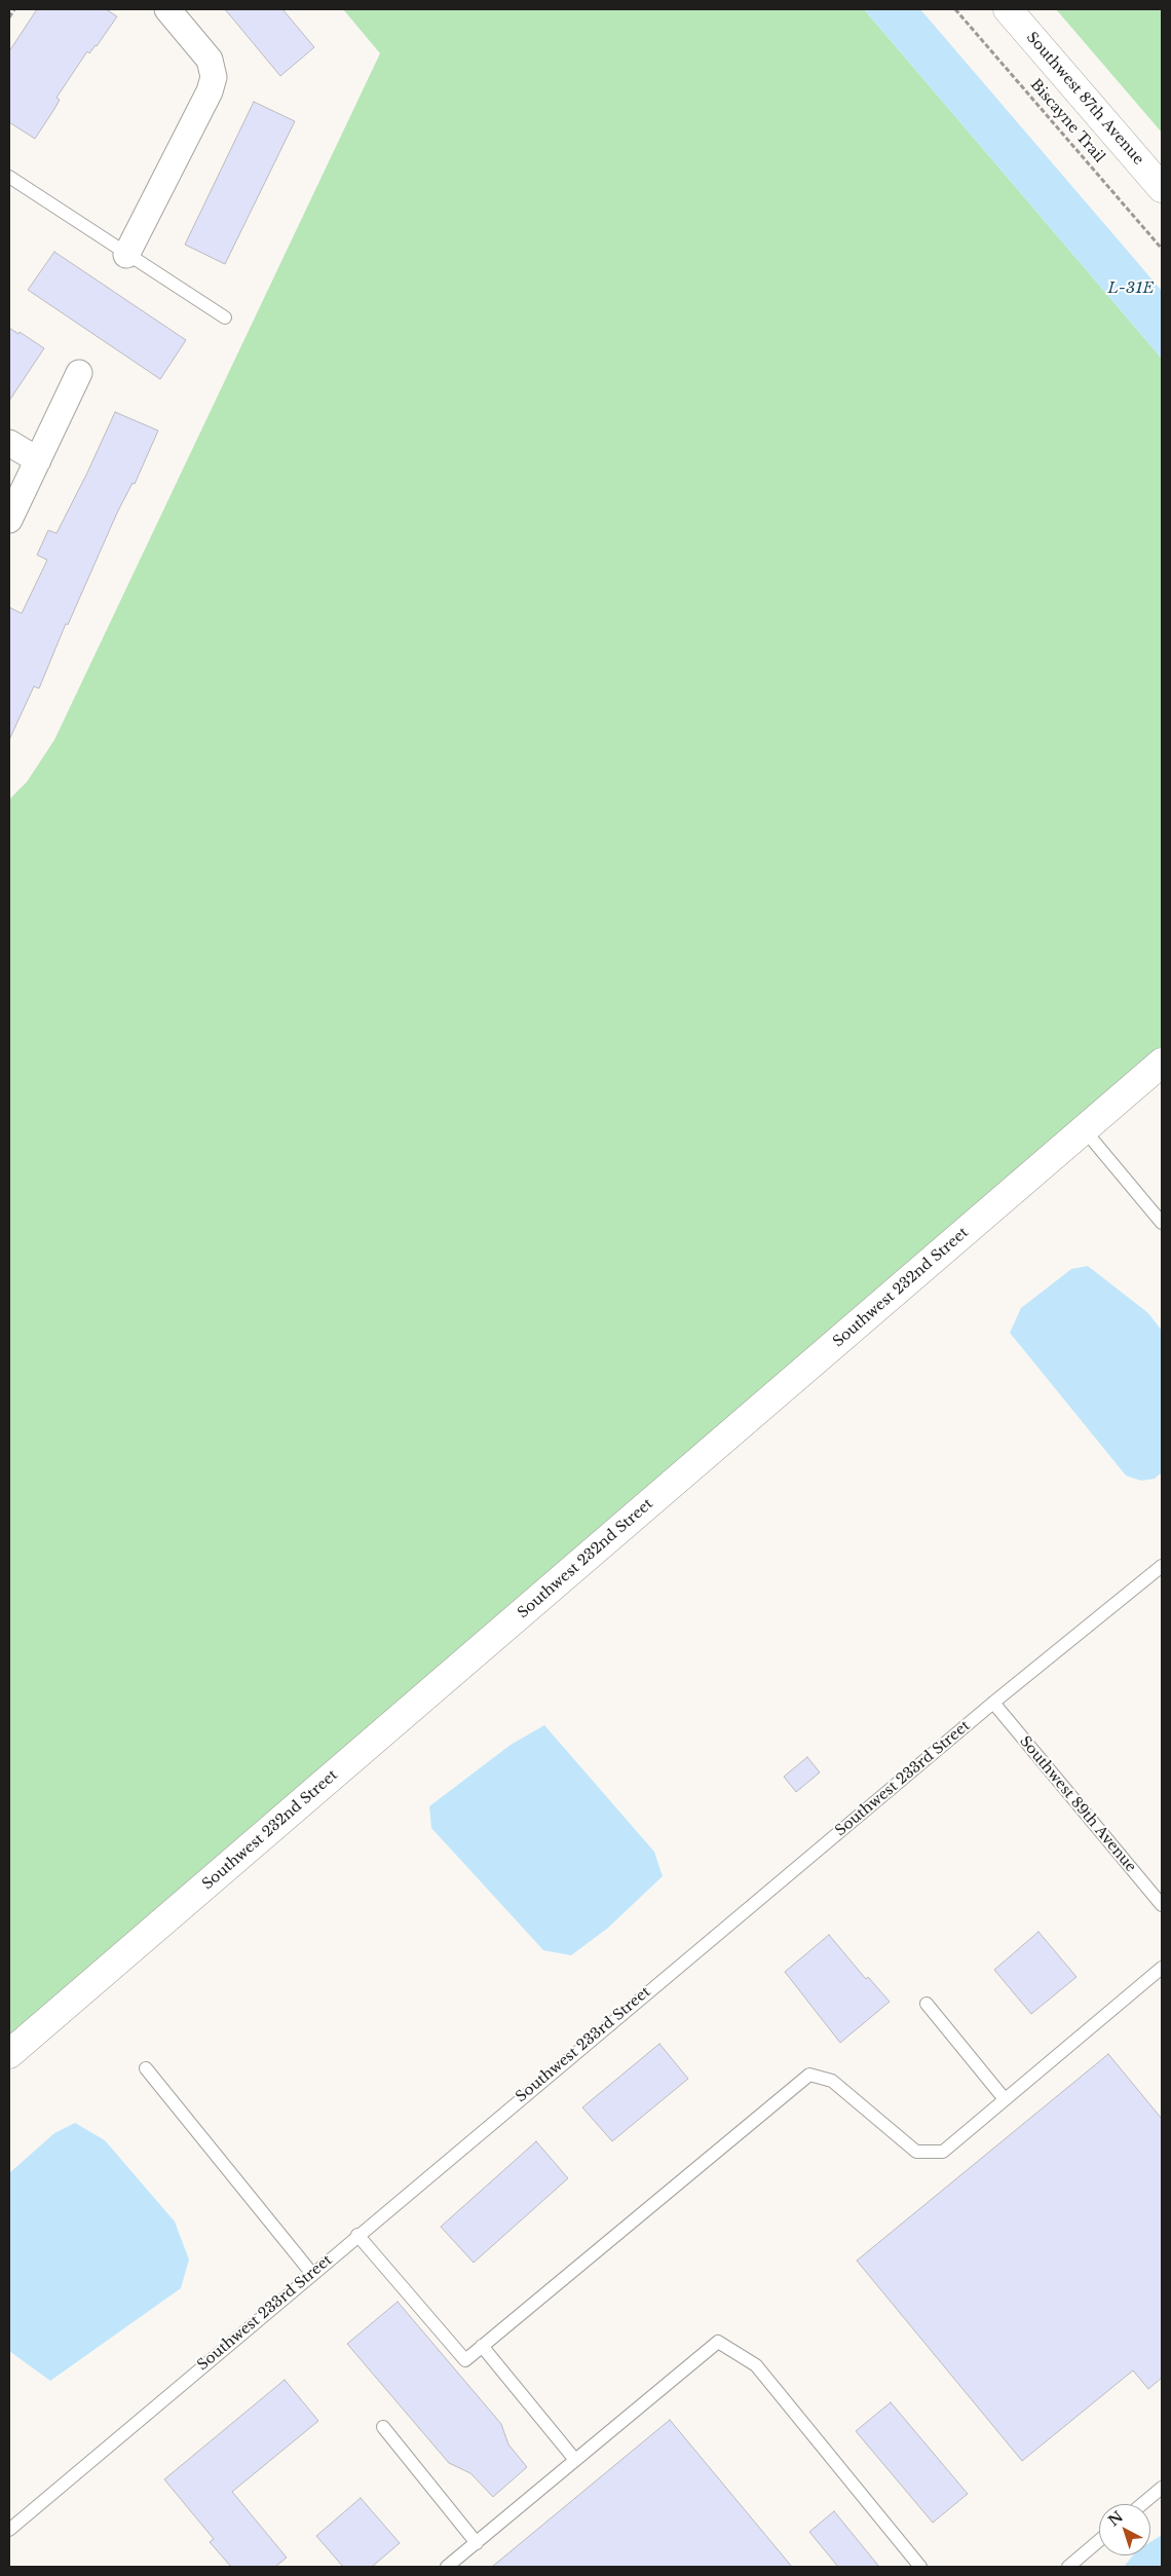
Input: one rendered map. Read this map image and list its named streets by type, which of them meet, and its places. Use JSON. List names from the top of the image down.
{
  "streets": {
    "street": ["Southwest 87th Avenue", "Southwest 232nd Street"],
    "lane": ["Southwest 233rd Street", "Southwest 89th Avenue"],
    "path": ["Biscayne Trail"]
  },
  "crossings": [
    ["Southwest 233rd Street", "Southwest 89th Avenue"]
  ],
  "water": ["L-31E"],
  "north": "top left"
}
